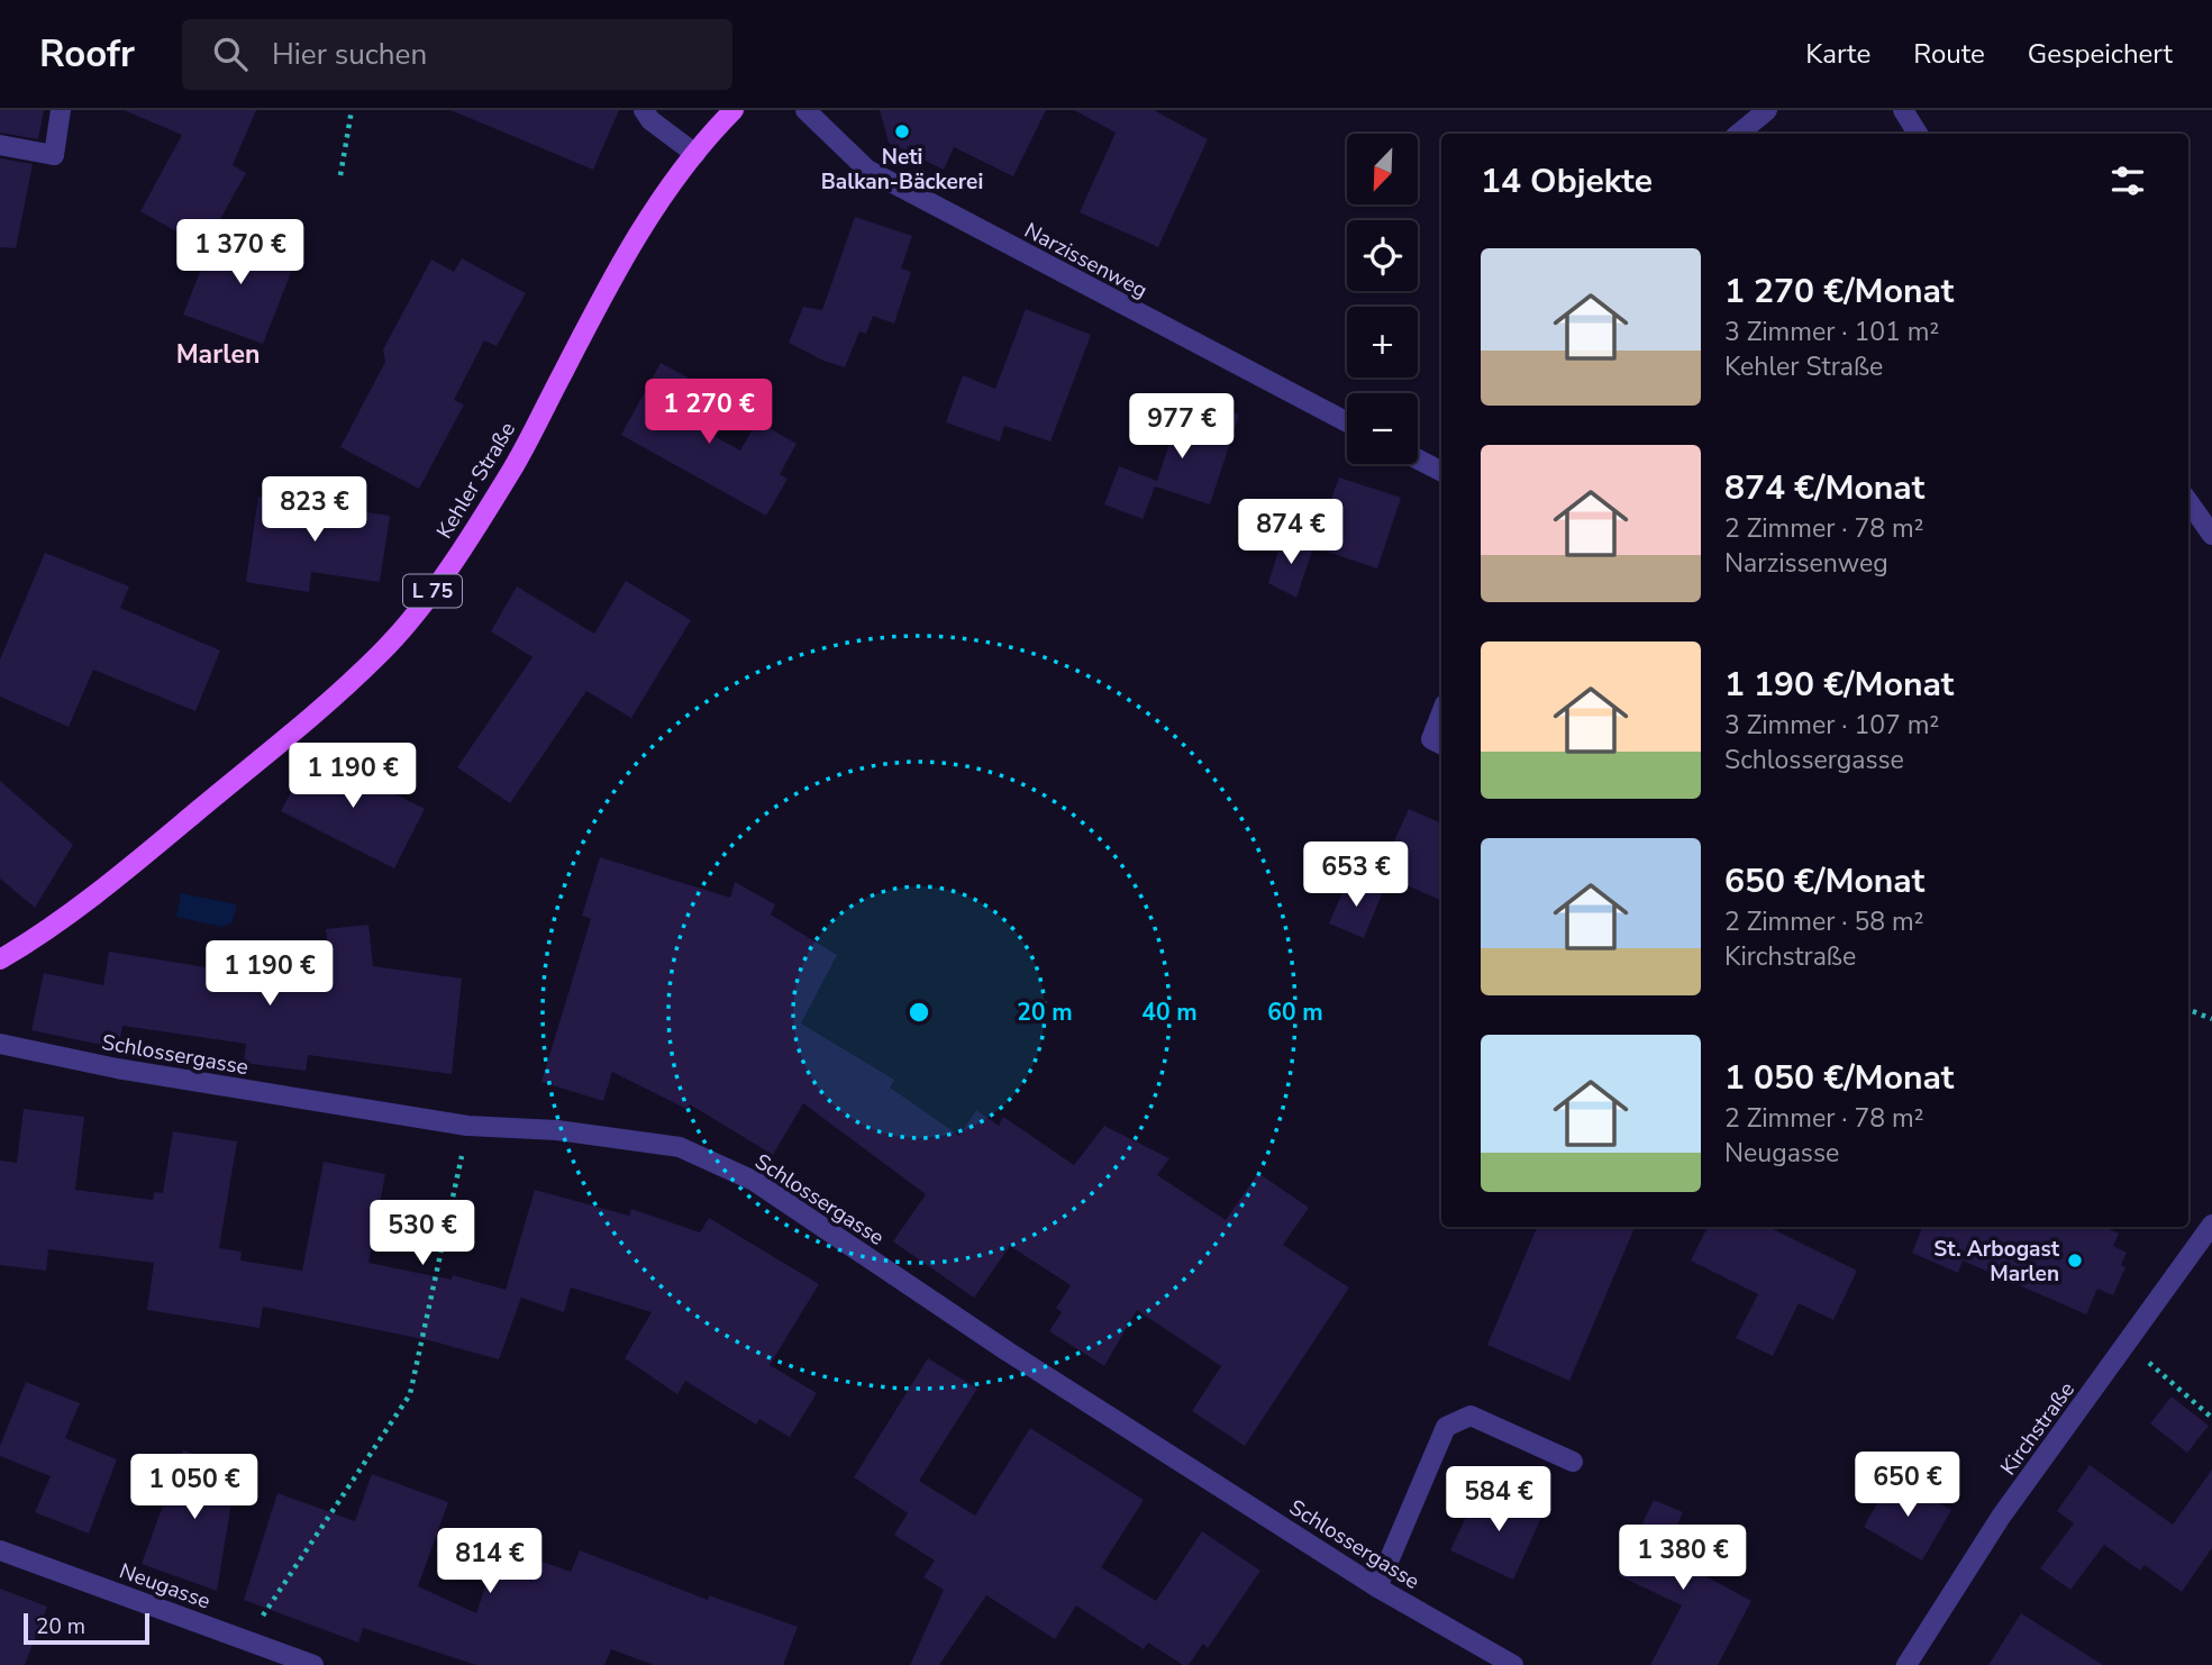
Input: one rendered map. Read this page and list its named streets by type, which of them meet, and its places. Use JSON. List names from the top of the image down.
{
  "streets": {
    "main road": ["Kehler Straße", "L 75"],
    "street": [
      "Narzissenweg",
      "Schlossergasse",
      "Kirchstraße",
      "Neugasse"
    ]
  },
  "districts": ["Marlen"],
  "places": ["Neti Balkan-Bäckerei", "St. Arbogast Marlen"],
  "scale_bar": "20 m",
  "north": "bottom left",
  "page": {
    "header": "Roofr",
    "search": "Hier suchen",
    "nav": ["Karte", "Route", "Gespeichert"],
    "map_buttons": ["+", "−"],
    "heading": "14 Objekte",
    "price": [
      "1 370 €",
      "1 270 €",
      "977 €",
      "823 €",
      "874 €",
      "1 190 €",
      "653 €",
      "1 190 €",
      "530 €",
      "650 €",
      "1 050 €",
      "584 €",
      "1 380 €",
      "814 €"
    ],
    "list": [
      {
        "name": "1 270 €/Monat",
        "note": "3 Zimmer · 101 m² · Kehler Straße"
      },
      {
        "name": "874 €/Monat",
        "note": "2 Zimmer · 78 m² · Narzissenweg"
      },
      {
        "name": "1 190 €/Monat",
        "note": "3 Zimmer · 107 m² · Schlossergasse"
      },
      {
        "name": "650 €/Monat",
        "note": "2 Zimmer · 58 m² · Kirchstraße"
      },
      {
        "name": "1 050 €/Monat",
        "note": "2 Zimmer · 78 m² · Neugasse"
      }
    ],
    "scale": "20 m"
  },
  "rings": ["20 m", "40 m", "60 m"]
}
